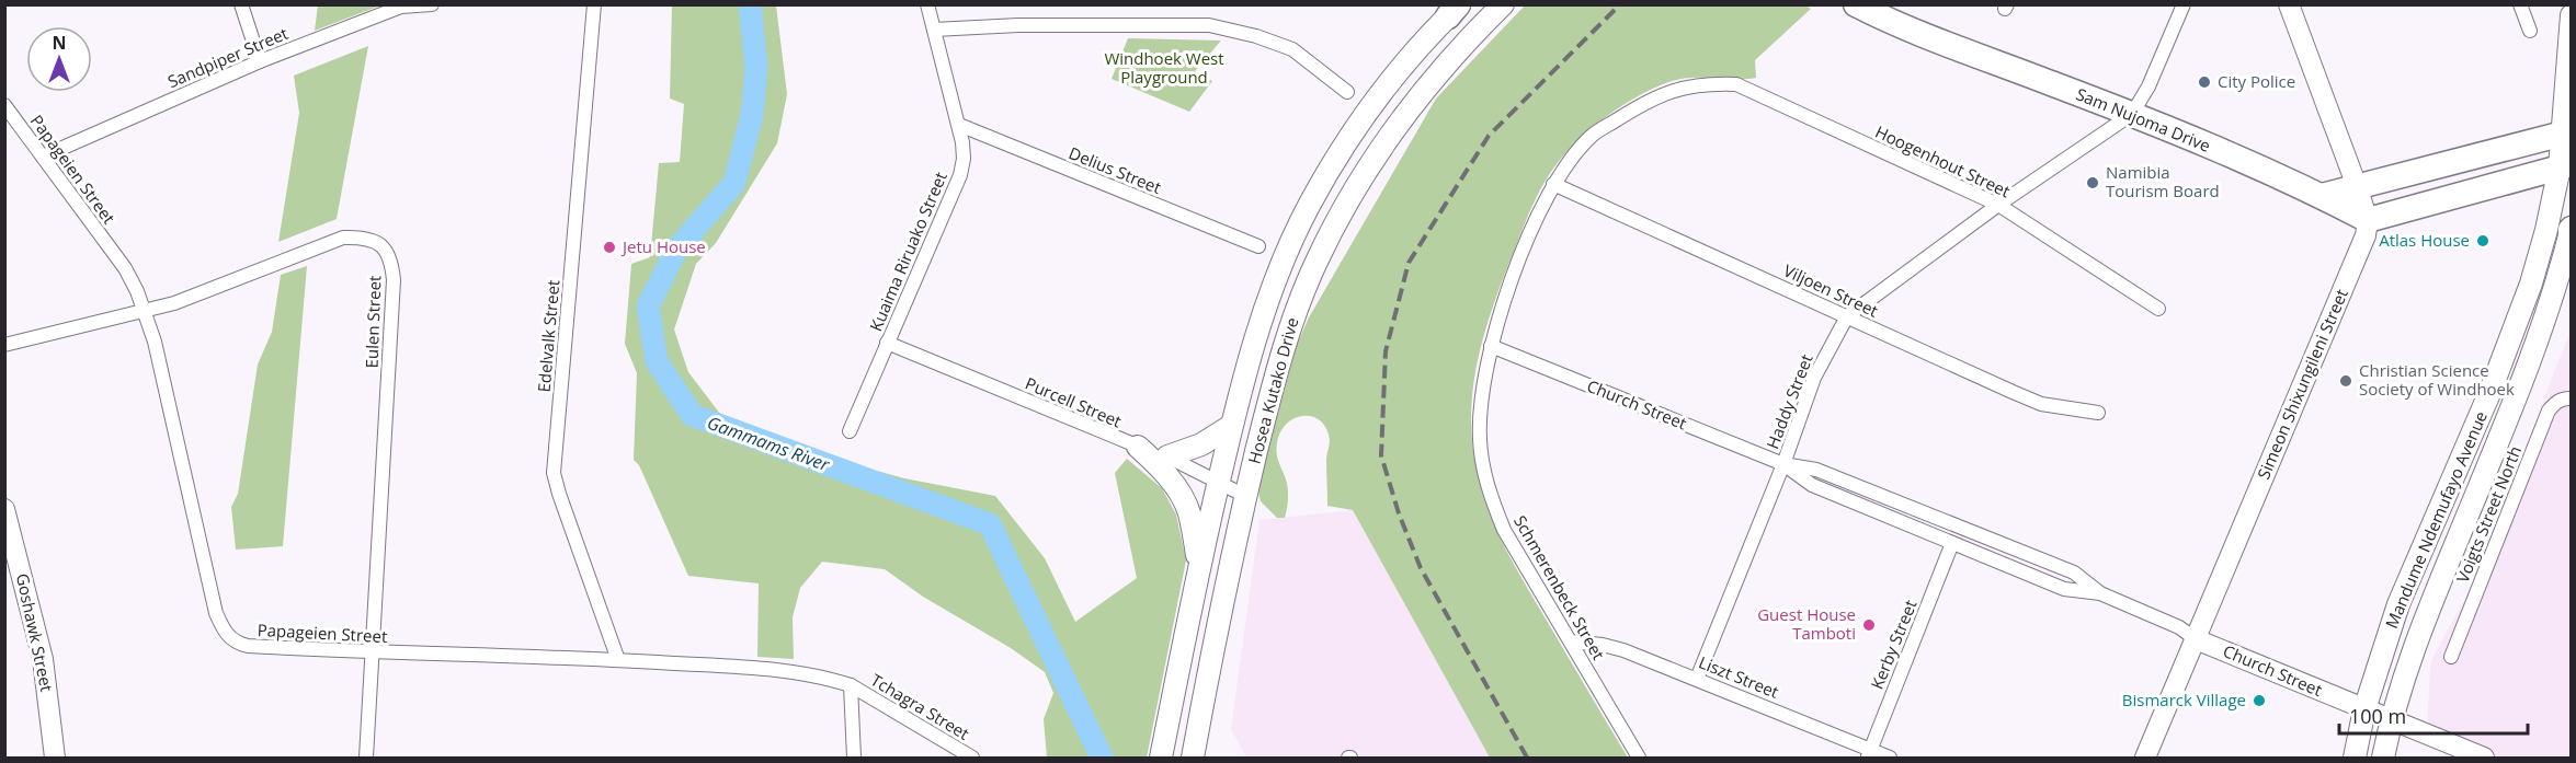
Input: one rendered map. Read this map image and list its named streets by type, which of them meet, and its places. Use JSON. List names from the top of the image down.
{
  "streets": {
    "highway": ["Sam Nujoma Drive"],
    "main road": ["Hosea Kutako Drive", "Mandume Ndemufayo Avenue"],
    "street": [
      "Sandpiper Street",
      "Hoogenhout Street",
      "Papageien Street",
      "Delius Street",
      "Kuaima Riruako Street",
      "Viljoen Street",
      "Eulen Street",
      "Edelvalk Street",
      "Simeon Shixungileni Street",
      "Haddy Street",
      "Purcell Street",
      "Church Street",
      "Voigts Street North",
      "Schmerenbeck Street",
      "Goshawk Street",
      "Kerby Street",
      "Liszt Street",
      "Tchagra Street"
    ]
  },
  "crossings": [
    ["Sandpiper Street", "Papageien Street"],
    ["Sam Nujoma Drive", "Simeon Shixungileni Street"],
    ["Sam Nujoma Drive", "Haddy Street"],
    ["Hoogenhout Street", "Haddy Street"],
    ["Hoogenhout Street", "Schmerenbeck Street"],
    ["Papageien Street", "Eulen Street"],
    ["Papageien Street", "Edelvalk Street"],
    ["Papageien Street", "Tchagra Street"],
    ["Delius Street", "Kuaima Riruako Street"],
    ["Kuaima Riruako Street", "Purcell Street"],
    ["Viljoen Street", "Haddy Street"],
    ["Viljoen Street", "Schmerenbeck Street"],
    ["Simeon Shixungileni Street", "Church Street"],
    ["Hosea Kutako Drive", "Purcell Street"],
    ["Haddy Street", "Church Street"],
    ["Haddy Street", "Liszt Street"],
    ["Church Street", "Mandume Ndemufayo Avenue"],
    ["Church Street", "Schmerenbeck Street"],
    ["Church Street", "Kerby Street"],
    ["Schmerenbeck Street", "Liszt Street"],
    ["Kerby Street", "Liszt Street"]
  ],
  "water": ["Gammams River"],
  "parks": ["Windhoek West Playground"],
  "places": [
    "City Police",
    "Namibia Tourism Board",
    "Atlas House",
    "Jetu House",
    "Christian Science Society of Windhoek",
    "Guest House Tamboti",
    "Bismarck Village"
  ],
  "scale_bar": "100 m",
  "north": "top"
}
